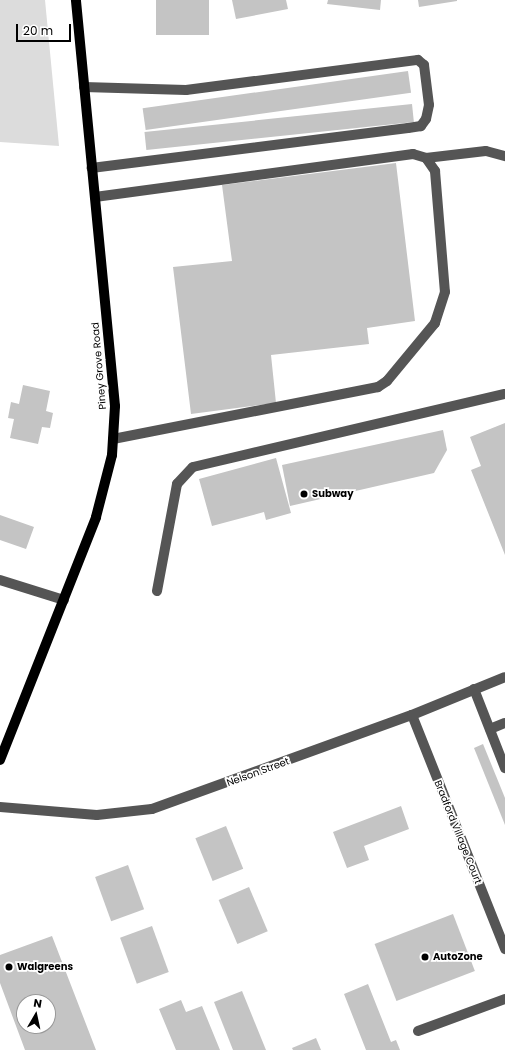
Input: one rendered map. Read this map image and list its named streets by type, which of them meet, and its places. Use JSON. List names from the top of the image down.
{
  "streets": {
    "main road": ["Piney Grove Road"],
    "street": ["Nelson Street", "Bradford Village Court"]
  },
  "crossings": [
    ["Nelson Street", "Bradford Village Court"]
  ],
  "places": ["Subway", "AutoZone", "Walgreens"],
  "scale_bar": "20 m",
  "north": "top"
}
